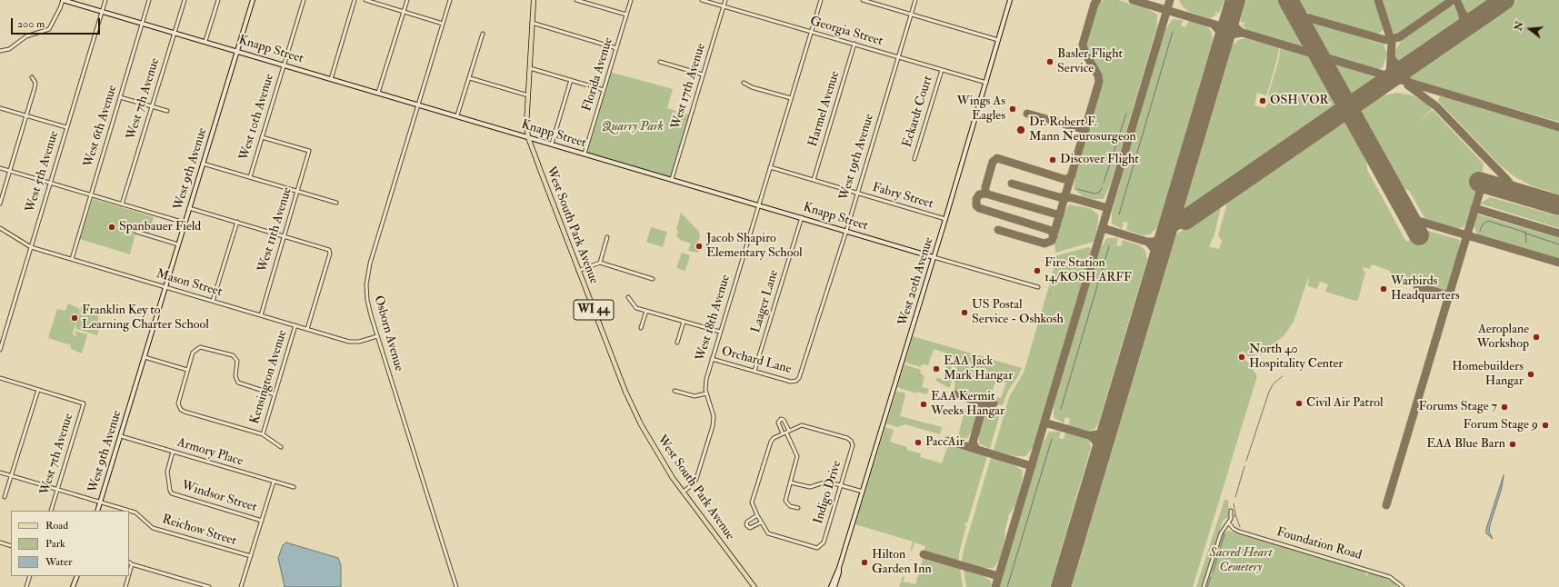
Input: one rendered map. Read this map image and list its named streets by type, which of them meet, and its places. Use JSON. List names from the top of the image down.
{
  "streets": {
    "main road": [
      "Knapp Street",
      "West 9th Avenue",
      "West South Park Avenue",
      "West 20th Avenue",
      "WI 44"
    ],
    "street": [
      "Georgia Street",
      "Florida Avenue",
      "West 17th Avenue",
      "West 7th Avenue",
      "Harmel Avenue",
      "Eckardt Court",
      "West 10th Avenue",
      "West 6th Avenue",
      "West 19th Avenue",
      "West 5th Avenue",
      "Fabry Street",
      "West 11th Avenue",
      "Mason Street",
      "Laager Lane",
      "West 18th Avenue",
      "Osborn Avenue",
      "Orchard Lane",
      "Kensington Avenue",
      "Armory Place",
      "Indigo Drive",
      "Windsor Street",
      "Reichow Street",
      "Foundation Road"
    ]
  },
  "crossings": [
    ["Georgia Street", "West 17th Avenue"],
    ["Georgia Street", "Harmel Avenue"],
    ["Georgia Street", "Eckardt Court"],
    ["Georgia Street", "West 19th Avenue"],
    ["Georgia Street", "West 20th Avenue"],
    ["Georgia Street", "West 18th Avenue"],
    ["Knapp Street", "Florida Avenue"],
    ["Knapp Street", "West 17th Avenue"],
    ["Knapp Street", "West 7th Avenue"],
    ["Knapp Street", "West 10th Avenue"],
    ["Knapp Street", "West 6th Avenue"],
    ["Knapp Street", "West 19th Avenue"],
    ["Knapp Street", "West 9th Avenue"],
    ["Knapp Street", "West 5th Avenue"],
    ["Knapp Street", "West South Park Avenue"],
    ["Knapp Street", "West 20th Avenue"],
    ["Knapp Street", "Laager Lane"],
    ["Knapp Street", "West 18th Avenue"],
    ["Knapp Street", "Osborn Avenue"],
    ["West 7th Avenue", "Reichow Street"],
    ["Harmel Avenue", "Fabry Street"],
    ["West 10th Avenue", "West 11th Avenue"],
    ["West 6th Avenue", "Mason Street"],
    ["West 19th Avenue", "Fabry Street"],
    ["West 19th Avenue", "Orchard Lane"],
    ["West 9th Avenue", "Mason Street"],
    ["West 9th Avenue", "Armory Place"],
    ["West 9th Avenue", "Reichow Street"],
    ["West 5th Avenue", "Mason Street"],
    ["Fabry Street", "West 20th Avenue"],
    ["Fabry Street", "West 18th Avenue"],
    ["West South Park Avenue", "West 18th Avenue"],
    ["West 11th Avenue", "Mason Street"],
    ["Mason Street", "Osborn Avenue"],
    ["Mason Street", "Kensington Avenue"],
    ["Laager Lane", "Orchard Lane"],
    ["West 18th Avenue", "Orchard Lane"],
    ["Armory Place", "Windsor Street"]
  ],
  "parks": ["Quarry Park", "Sacred Heart Cemetery"],
  "places": [
    "Basler Flight Service",
    "OSH VOR",
    "Wings As Eagles",
    "Dr. Robert F. Mann Neurosurgeon",
    "Discover Flight",
    "Spanbauer Field",
    "Jacob Shapiro Elementary School",
    "Fire Station 14/KOSH ARFF",
    "Warbirds Headquarters",
    "US Postal Service - Oshkosh",
    "Franklin Key to Learning Charter School",
    "Aeroplane Workshop",
    "North 40 Hospitality Center",
    "EAA Jack Mark Hangar",
    "Homebuilders Hangar",
    "Civil Air Patrol",
    "EAA Kermit Weeks Hangar",
    "Forums Stage 7",
    "Forum Stage 9",
    "PaccAir",
    "EAA Blue Barn",
    "Hilton Garden Inn"
  ],
  "legend": ["Road", "Park", "Water"],
  "scale_bar": "200 m",
  "north": "left"
}
